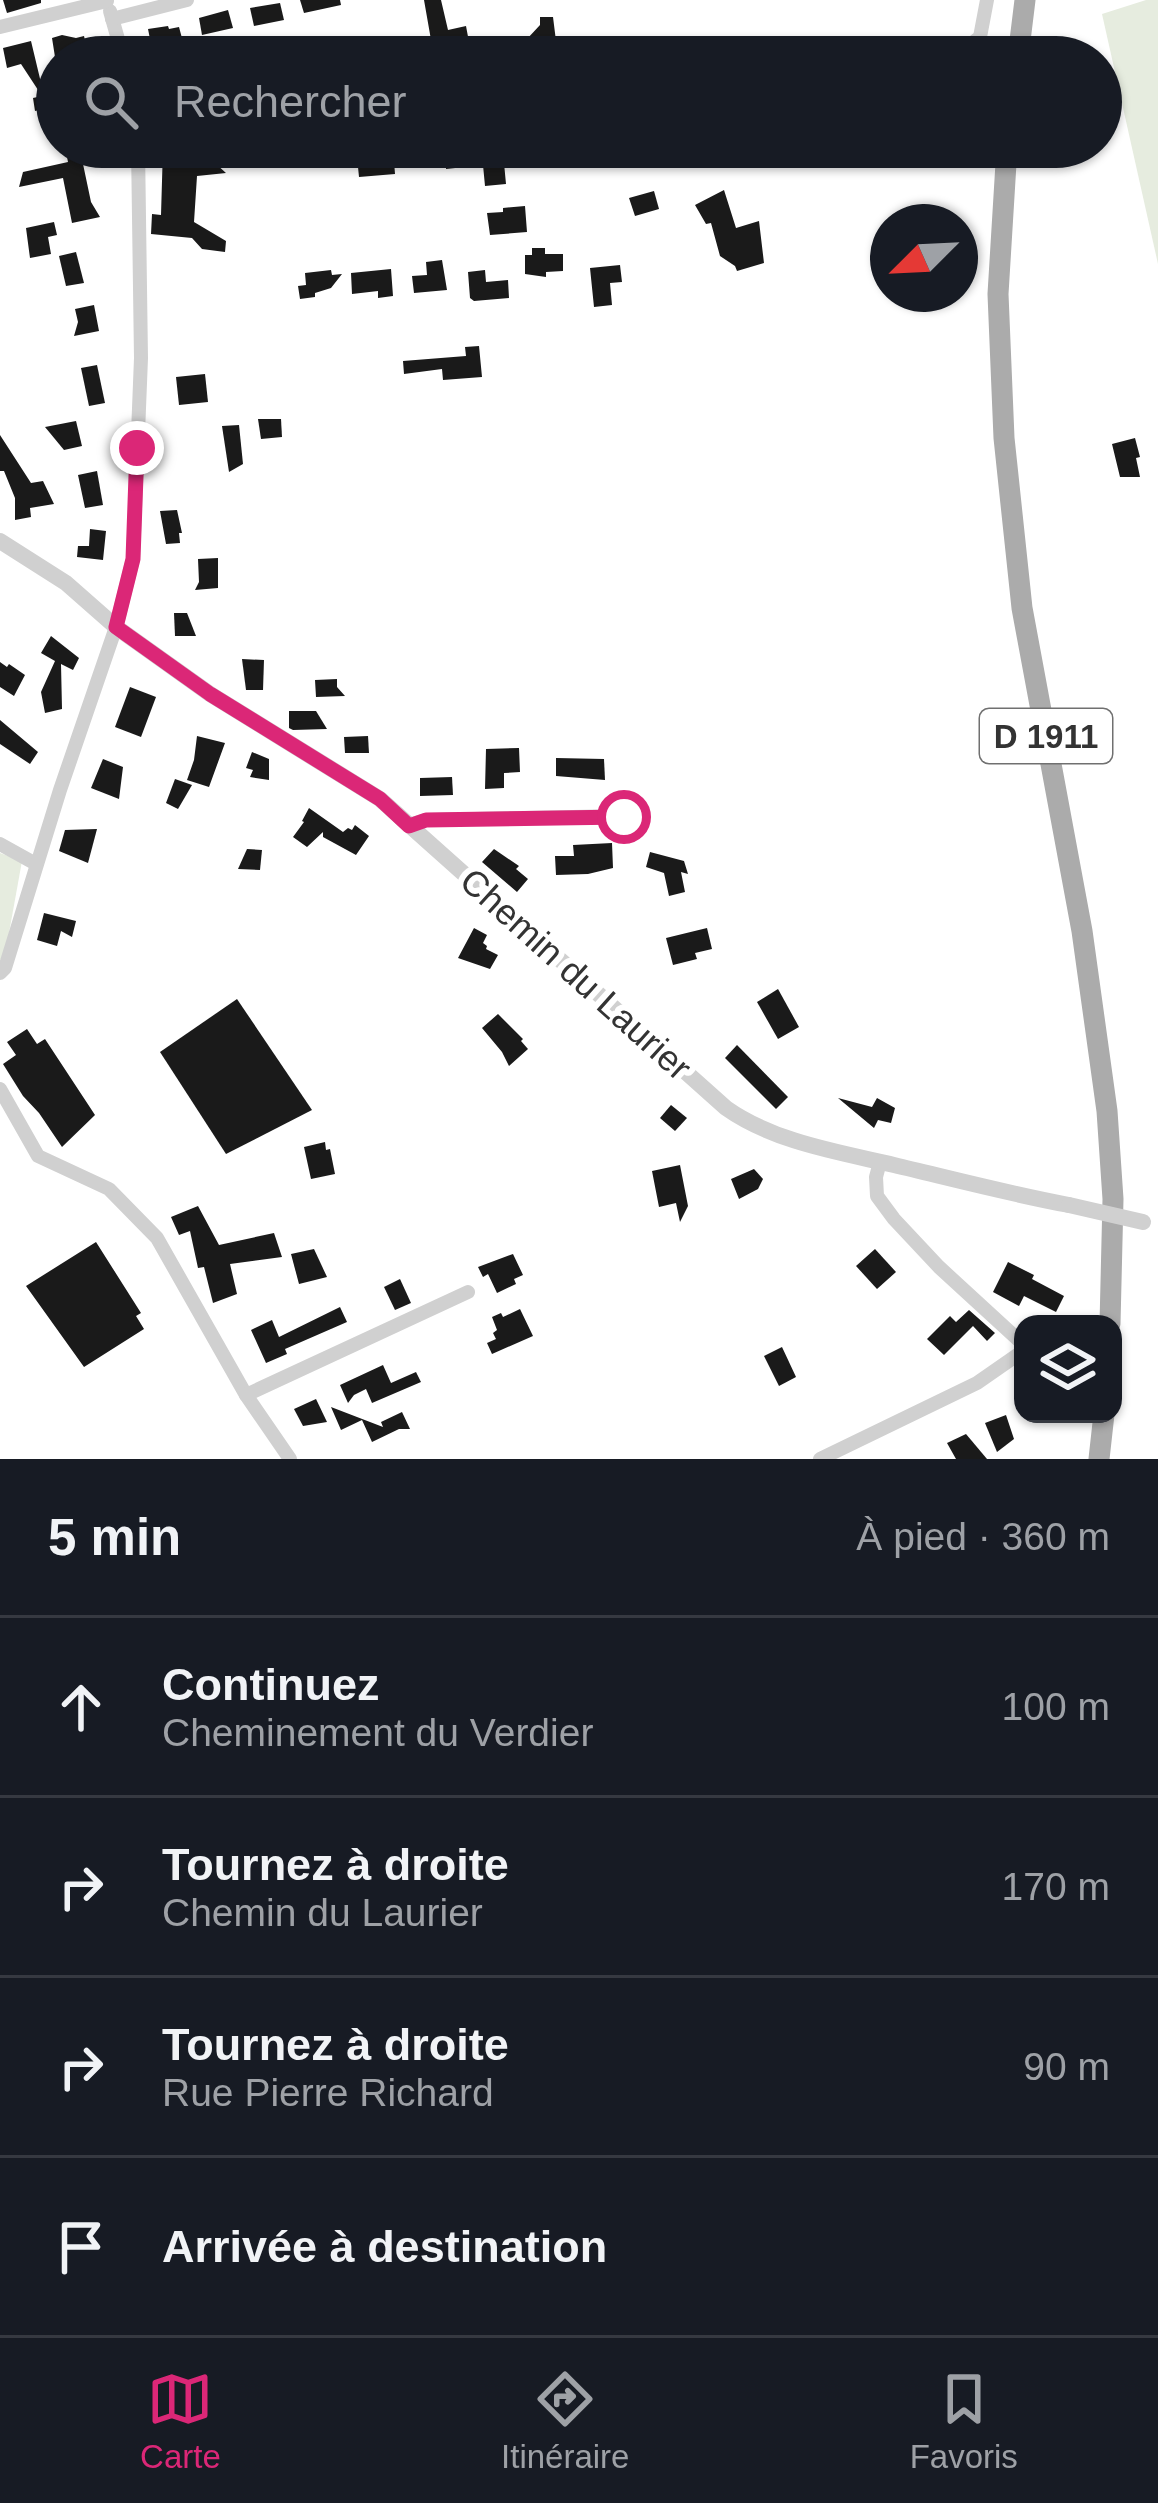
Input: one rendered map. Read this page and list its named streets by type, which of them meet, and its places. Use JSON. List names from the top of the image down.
{
  "streets": {
    "main road": ["D 1911"],
    "street": ["Chemin du Laurier"]
  },
  "north": "bottom left",
  "page": {
    "search": "Rechercher",
    "heading": ["5 min", "À pied · 360 m"],
    "list": [
      ["Continuez", "Cheminement du Verdier", "100 m"],
      ["Tournez à droite", "Chemin du Laurier", "170 m"],
      ["Tournez à droite", "Rue Pierre Richard", "90 m"],
      "Arrivée à destination"
    ],
    "nav": ["Carte", "Itinéraire", "Favoris"]
  }
}
